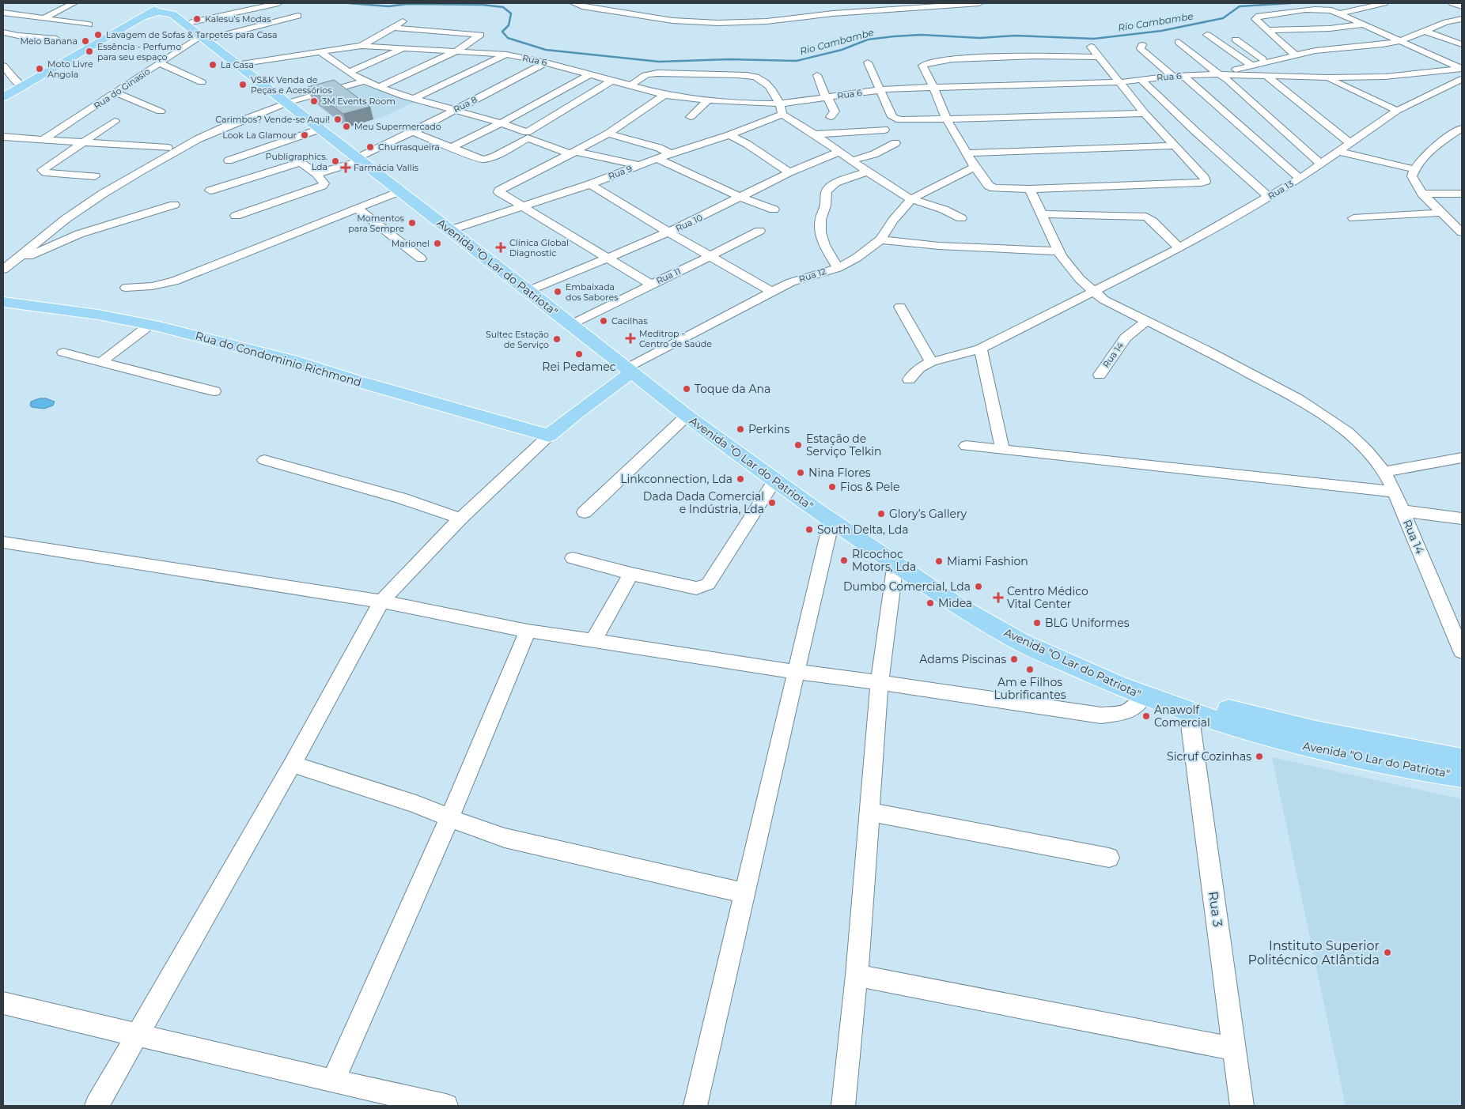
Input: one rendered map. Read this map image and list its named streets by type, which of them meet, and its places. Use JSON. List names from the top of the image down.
{
  "streets": {
    "main road": ["Avenida \"O Lar do Patriota\"", "Rua do Condominio Richmond"],
    "street": [
      "Rua 6",
      "Rua do Ginasio",
      "Rua 8",
      "Rua 9",
      "Rua 13",
      "Rua 10",
      "Rua 12",
      "Rua 11",
      "Rua 14",
      "Rua 3"
    ]
  },
  "crossings": [
    ["Rua 6", "Rua 8"],
    ["Rua 6", "Avenida \"O Lar do Patriota\""],
    ["Rua do Ginasio", "Avenida \"O Lar do Patriota\""],
    ["Rua 8", "Avenida \"O Lar do Patriota\""],
    ["Rua 9", "Avenida \"O Lar do Patriota\""],
    ["Rua 13", "Rua 14"],
    ["Rua 10", "Avenida \"O Lar do Patriota\""],
    ["Avenida \"O Lar do Patriota\"", "Rua 12"],
    ["Avenida \"O Lar do Patriota\"", "Rua 11"],
    ["Avenida \"O Lar do Patriota\"", "Rua 3"]
  ],
  "water": ["Rio Cambambe"],
  "places": {
    "other": [
      "Kalesu’s Modas",
      "Lavagem de Sofas & Tarpetes para Casa",
      "Meio Banana",
      "Essência - Perfumo para seu espaço",
      "La Casa",
      "Moto Livre Angola",
      "VS&K Venda de Peças e Acessórios",
      "3M Events Room",
      "Carimbos? Vende-se Aqui!",
      "Meu Supermercado",
      "Look La Glamour",
      "Churrasqueira",
      "Publigraphics. Lda",
      "Momentos para Sempre",
      "Marionel",
      "Embaixada dos Sabores",
      "Cacilhas",
      "Sultec Estação de Serviço",
      "Rei Pedamec",
      "Toque da Ana",
      "Perkins",
      "Estação de Serviço Telkin",
      "Nina Flores",
      "Linkconnection, Lda",
      "Fios & Pele",
      "Dada Dada Comercial e Indústria, Lda",
      "Glory’s Gallery",
      "South Delta, Lda",
      "RIcochoc Motors, Lda",
      "Miami Fashion",
      "Dumbo Comercial, Lda",
      "Midea",
      "BLG Uniformes",
      "Adams Piscinas",
      "Am e Filhos Lubrificantes",
      "Anawolf Comercial",
      "Sicruf Cozinhas",
      "Instituto Superior Politécnico Atlântida"
    ],
    "health": [
      "Farmácia Vallis",
      "Clínica Global Diagnostic",
      "Meditrop - Centro de Saúde",
      "Centro Médico Vital Center"
    ]
  }
}
